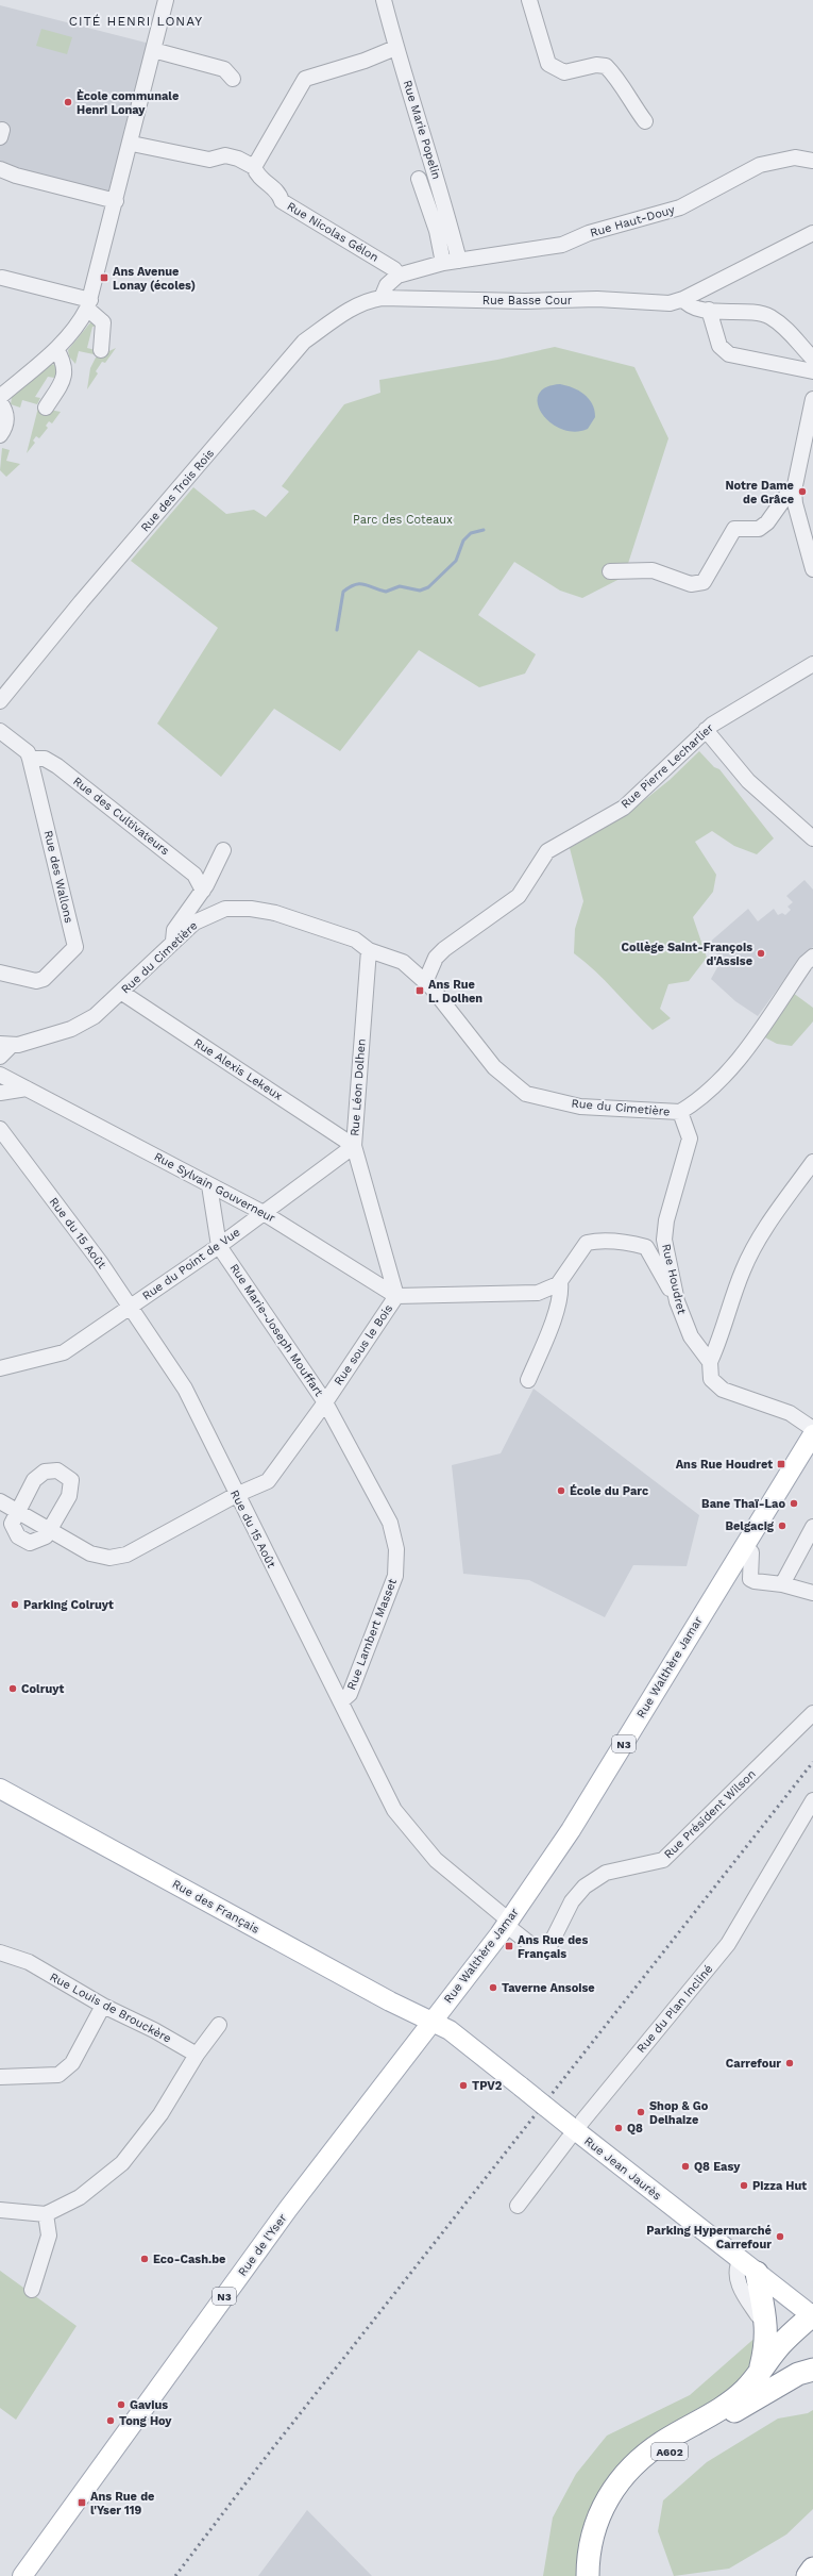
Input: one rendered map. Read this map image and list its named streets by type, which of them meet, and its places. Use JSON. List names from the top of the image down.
{
  "streets": {
    "highway": ["A602"],
    "main road": [
      "Rue Walthère Jamar",
      "N3",
      "Rue des Français",
      "Rue Jean Jaurès",
      "Rue de l'Yser"
    ],
    "street": [
      "Rue Marie Popelin",
      "Rue Haut-Douy",
      "Rue Nicolas Gélon",
      "Rue Basse Cour",
      "Rue des Trois Rois",
      "Rue Pierre Lecharlier",
      "Rue des Cultivateurs",
      "Rue des Wallons",
      "Rue du Cimetière",
      "Rue Alexis Lekeux",
      "Rue Léon Dolhen",
      "Rue Sylvain Gouverneur",
      "Rue du 15 Août",
      "Rue du Point de Vue",
      "Rue Houdret",
      "Rue Marie-Joseph Mouffart",
      "Rue sous le Bois",
      "Rue Lambert Masset",
      "Rue Président Wilson",
      "Rue Louis de Brouckère",
      "Rue du Plan Incliné"
    ]
  },
  "crossings": [
    ["Rue Marie Popelin", "Rue Haut-Douy"],
    ["Rue Haut-Douy", "Rue Nicolas Gélon"],
    ["Rue Basse Cour", "Rue des Trois Rois"],
    ["Rue Pierre Lecharlier", "Rue du Cimetière"],
    ["Rue des Cultivateurs", "Rue des Wallons"],
    ["Rue du Cimetière", "Rue Alexis Lekeux"],
    ["Rue du Cimetière", "Rue Léon Dolhen"],
    ["Rue du Cimetière", "Rue Houdret"],
    ["Rue Alexis Lekeux", "Rue Léon Dolhen"],
    ["Rue Alexis Lekeux", "Rue du Point de Vue"],
    ["Rue Léon Dolhen", "Rue Sylvain Gouverneur"],
    ["Rue Léon Dolhen", "Rue du Point de Vue"],
    ["Rue Léon Dolhen", "Rue sous le Bois"],
    ["Rue Sylvain Gouverneur", "Rue du Point de Vue"],
    ["Rue Sylvain Gouverneur", "Rue Marie-Joseph Mouffart"],
    ["Rue Sylvain Gouverneur", "Rue sous le Bois"],
    ["Rue du 15 Août", "Rue du Point de Vue"],
    ["Rue du 15 Août", "Rue sous le Bois"],
    ["Rue du 15 Août", "Rue Lambert Masset"],
    ["Rue du 15 Août", "Rue Walthère Jamar"],
    ["Rue du 15 Août", "Rue Président Wilson"],
    ["Rue du Point de Vue", "Rue Marie-Joseph Mouffart"],
    ["Rue Houdret", "Rue sous le Bois"],
    ["Rue Marie-Joseph Mouffart", "Rue sous le Bois"],
    ["Rue Marie-Joseph Mouffart", "Rue Lambert Masset"],
    ["Rue sous le Bois", "Rue Lambert Masset"],
    ["Rue Walthère Jamar", "Rue Président Wilson"],
    ["Rue Walthère Jamar", "Rue des Français"],
    ["Rue Walthère Jamar", "Rue Jean Jaurès"],
    ["Rue Walthère Jamar", "Rue de l'Yser"],
    ["Rue des Français", "Rue Jean Jaurès"],
    ["Rue des Français", "Rue de l'Yser"],
    ["Rue du Plan Incliné", "Rue Jean Jaurès"],
    ["Rue Jean Jaurès", "Rue de l'Yser"],
    ["Rue Jean Jaurès", "A602"]
  ],
  "districts": ["CITÉ HENRI LONAY"],
  "parks": ["Parc des Coteaux"],
  "places": {
    "other": [
      "Ècole communale Henri Lonay",
      "Notre Dame de Grâce",
      "Collège Saint-François d'Assise",
      "École du Parc",
      "Bane Thaï-Lao",
      "Belgacig",
      "Parking Colruyt",
      "Colruyt",
      "Taverne Ansoise",
      "Carrefour",
      "TPV2",
      "Shop & Go Delhaize",
      "Q8",
      "Q8 Easy",
      "Pizza Hut",
      "Parking Hypermarché Carrefour",
      "Eco-Cash.be",
      "Gavius",
      "Tong Hoy"
    ],
    "transit": [
      "Ans Avenue Lonay (écoles)",
      "Ans Rue L. Dolhen",
      "Ans Rue Houdret",
      "Ans Rue des Français",
      "Ans Rue de l'Yser 119"
    ]
  }
}
